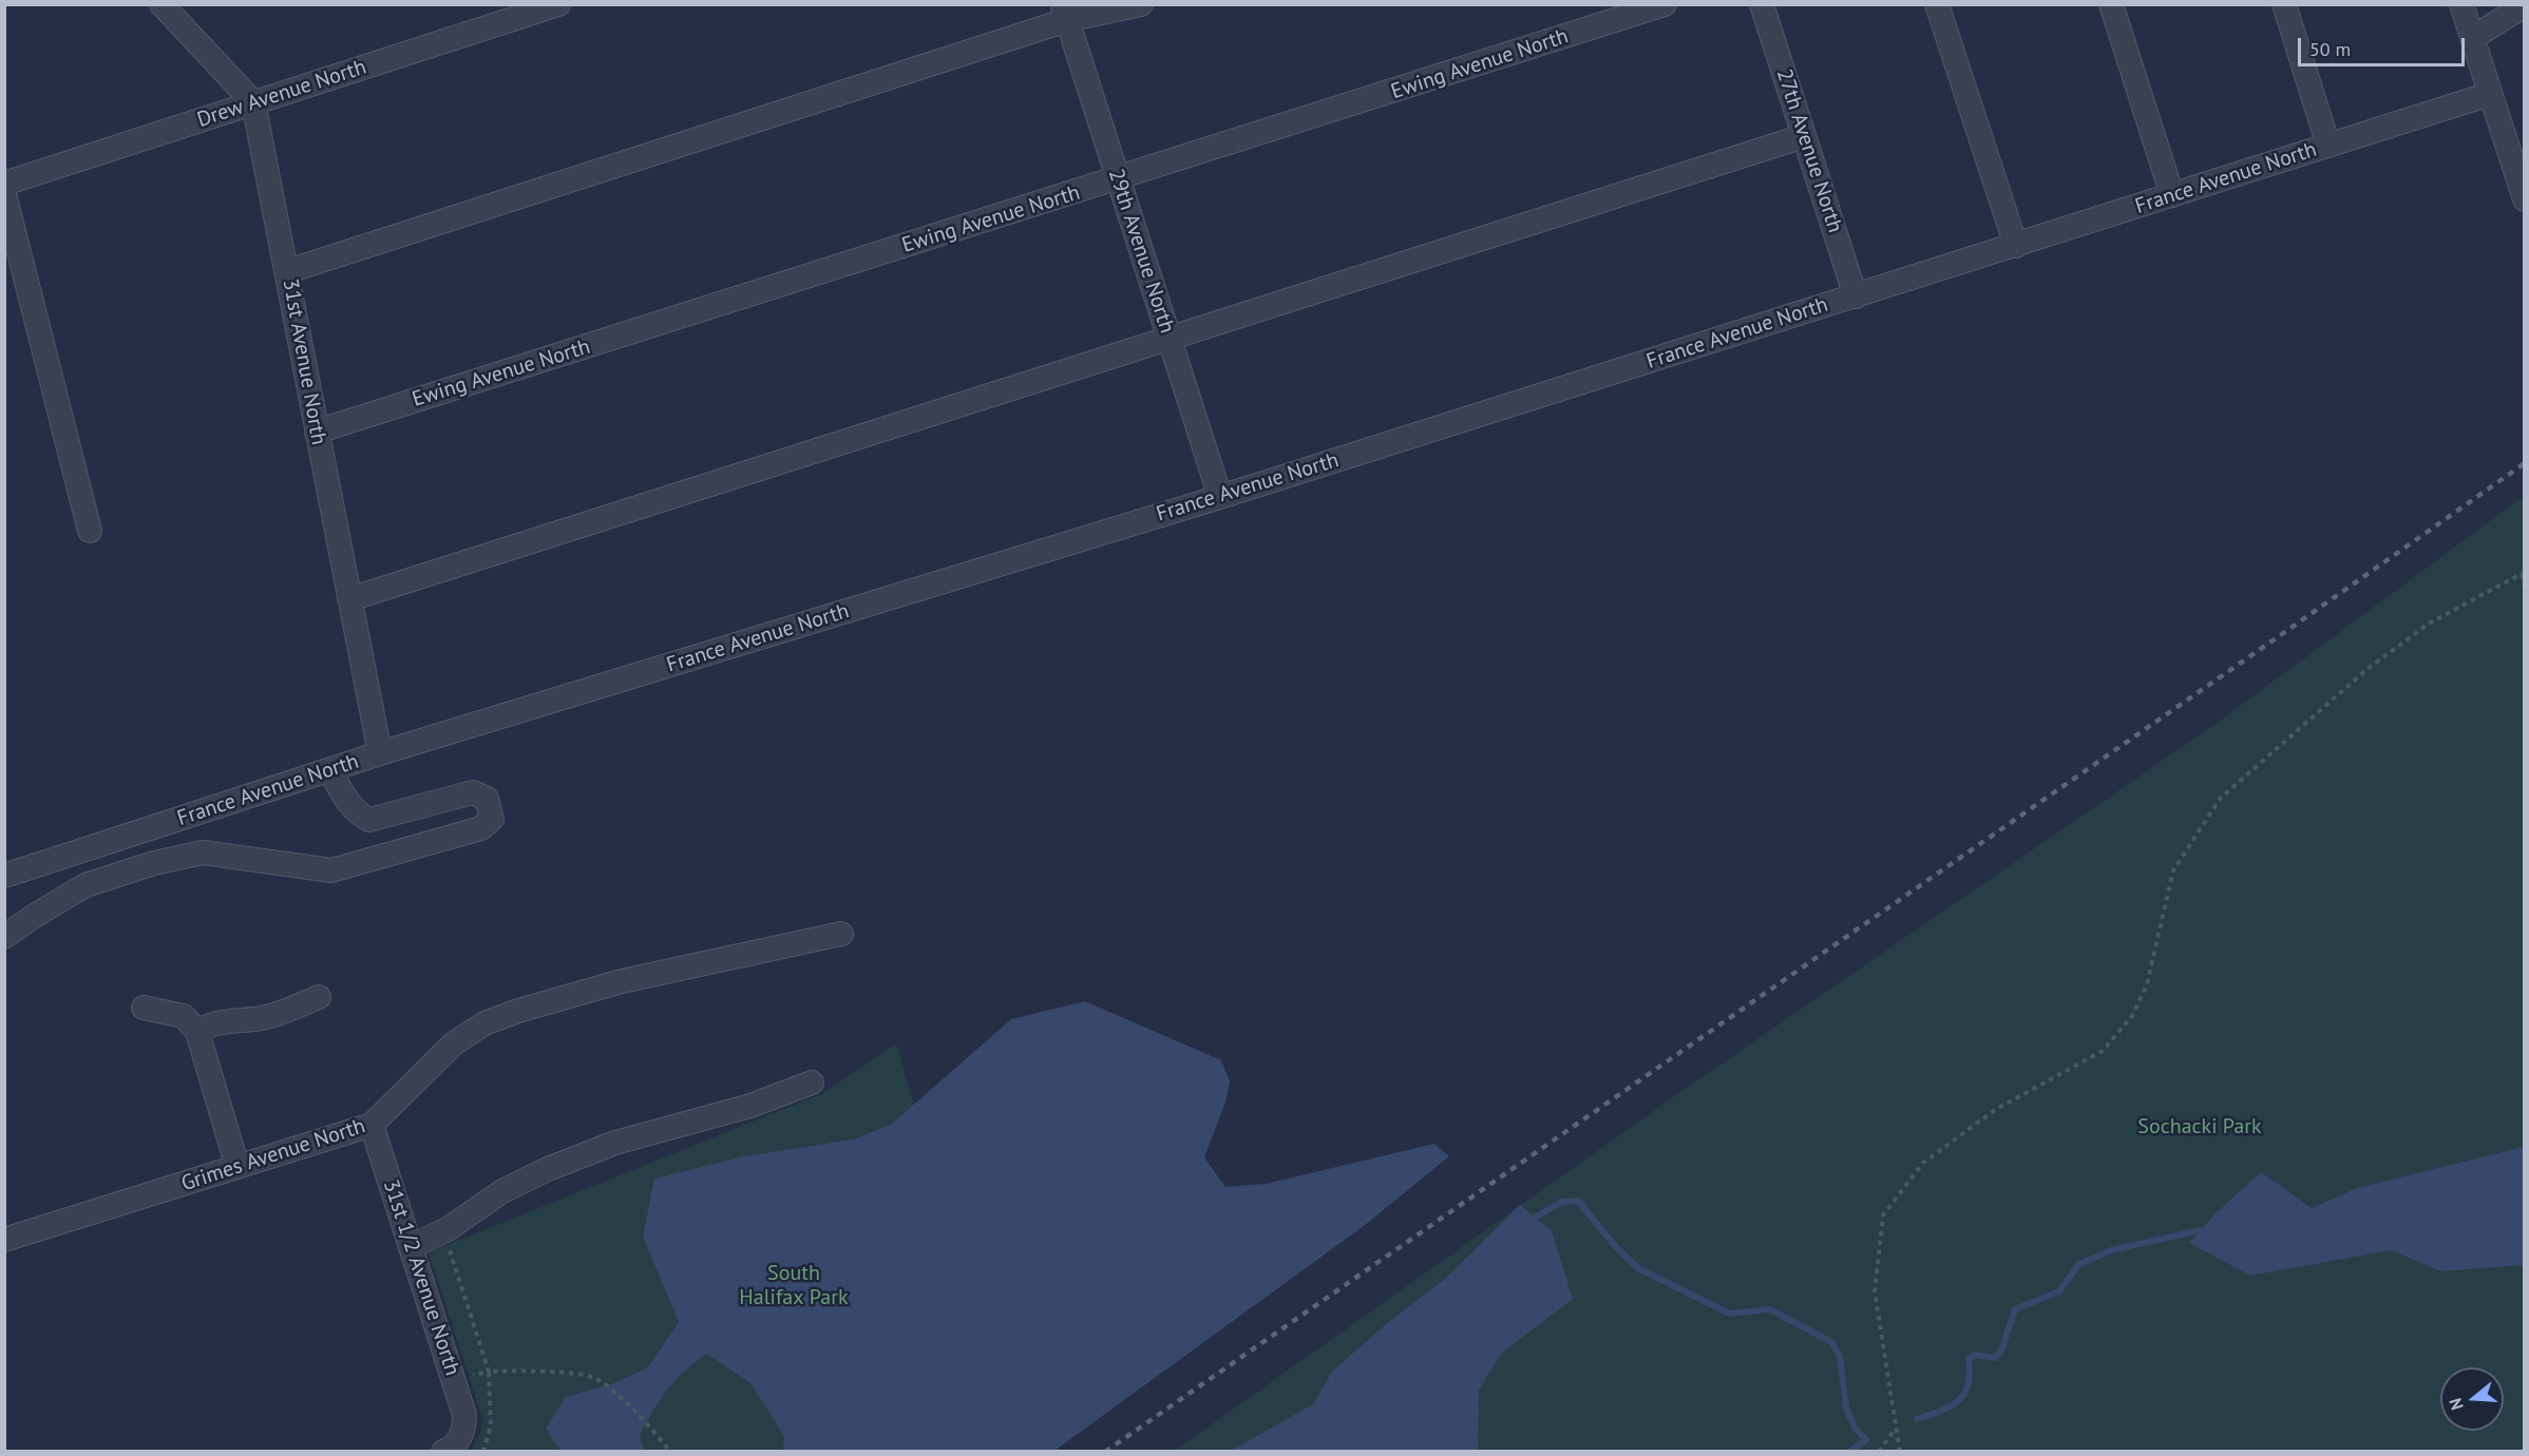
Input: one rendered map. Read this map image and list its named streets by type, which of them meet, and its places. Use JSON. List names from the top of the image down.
{
  "streets": {
    "street": [
      "Ewing Avenue North",
      "Drew Avenue North",
      "27th Avenue North",
      "France Avenue North",
      "29th Avenue North",
      "31st Avenue North",
      "Grimes Avenue North",
      "31st 1/2 Avenue North"
    ]
  },
  "crossings": [
    ["Ewing Avenue North", "29th Avenue North"],
    ["Ewing Avenue North", "31st Avenue North"],
    ["Drew Avenue North", "31st Avenue North"],
    ["27th Avenue North", "France Avenue North"],
    ["France Avenue North", "29th Avenue North"],
    ["France Avenue North", "31st Avenue North"],
    ["Grimes Avenue North", "31st 1/2 Avenue North"]
  ],
  "parks": ["Sochacki Park", "South Halifax Park"],
  "scale_bar": "50 m",
  "north": "left"
}
